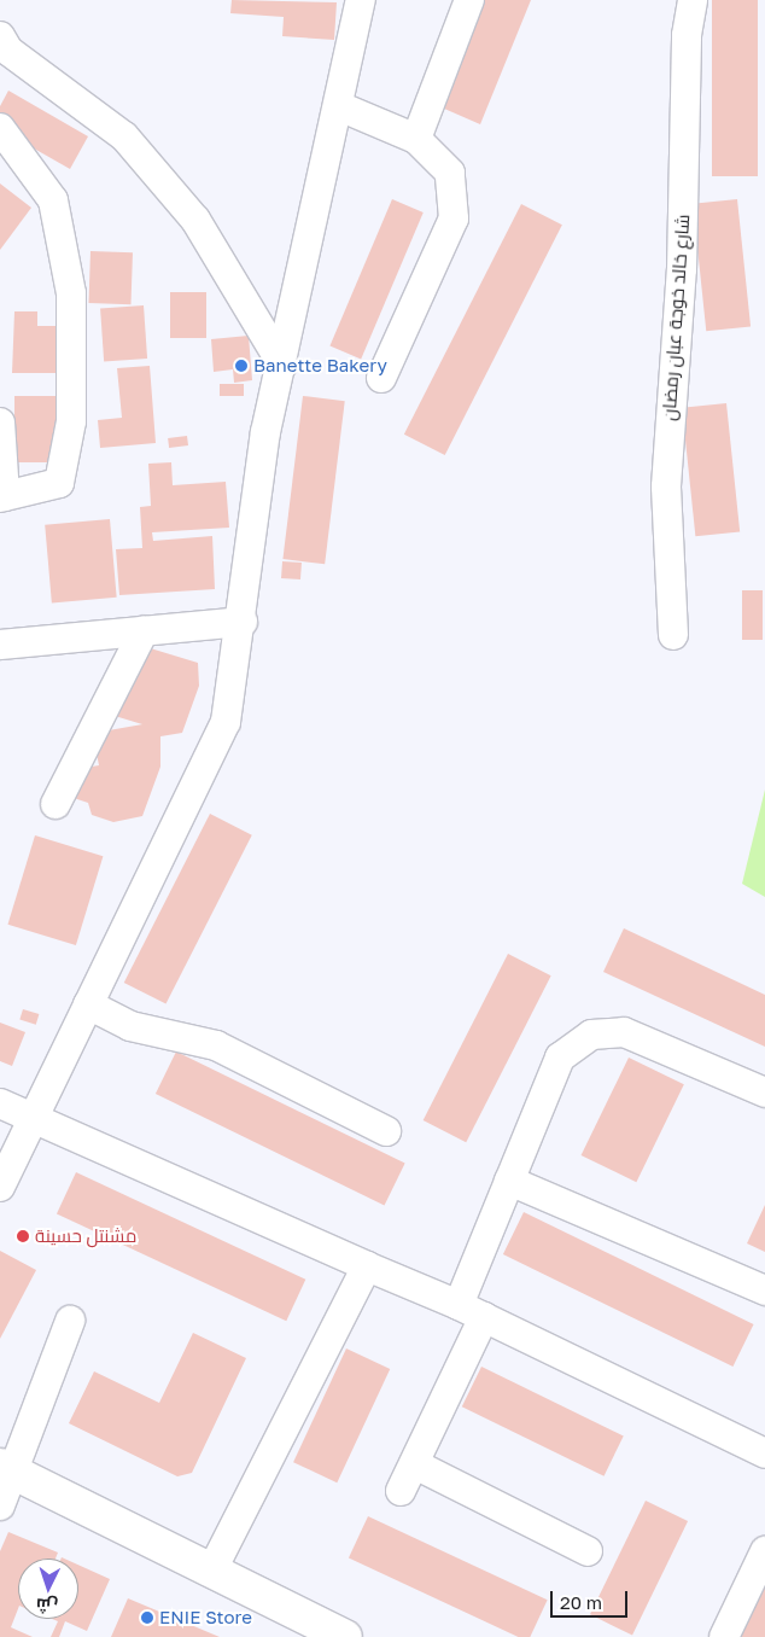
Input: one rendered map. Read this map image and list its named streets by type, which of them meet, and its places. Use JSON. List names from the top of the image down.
{
  "streets": {
    "street": ["شارع خالد خوجة عبان رمضان"]
  },
  "places": ["Banette Bakery", "مشنتل حسينة", "ENIE Store"],
  "scale_bar": "20 m",
  "north": "bottom"
}
